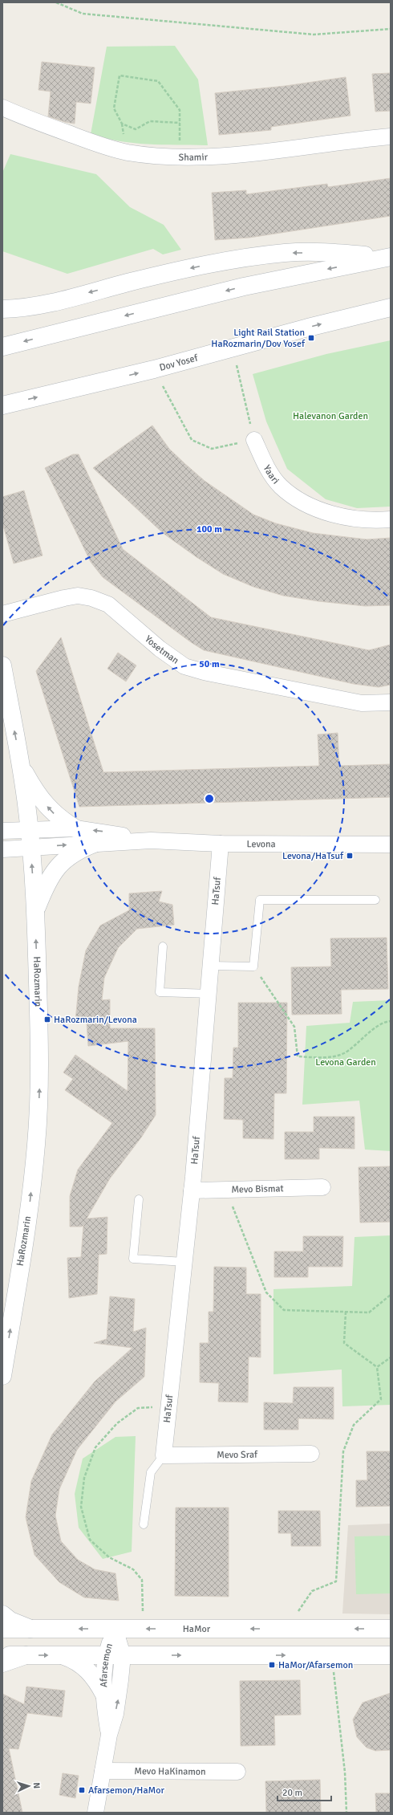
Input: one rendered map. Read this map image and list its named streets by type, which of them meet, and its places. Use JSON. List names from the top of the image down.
{
  "streets": {
    "main road": ["Dov Yosef", "HaRozmarin", "HaMor"],
    "street": [
      "Shamir",
      "Yaari",
      "Yosetman",
      "Levona",
      "HaTsuf",
      "Mevo Bismat",
      "Mevo Sraf",
      "Afarsemon",
      "Mevo HaKinamon"
    ]
  },
  "crossings": [
    ["Levona", "HaTsuf"],
    ["Levona", "HaRozmarin"],
    ["HaTsuf", "Mevo Bismat"],
    ["HaTsuf", "Mevo Sraf"],
    ["HaMor", "Afarsemon"],
    ["Afarsemon", "Mevo HaKinamon"]
  ],
  "one_way": ["HaRozmarin"],
  "parks": ["Halevanon Garden", "Levona Garden"],
  "places": {
    "transit": [
      "Light Rail Station HaRozmarin/Dov Yosef",
      "Levona/HaTsuf",
      "HaRozmarin/Levona",
      "HaMor/Afarsemon",
      "Afarsemon/HaMor"
    ]
  },
  "scale_bar": "20 m",
  "north": "right",
  "rings": ["100 m", "50 m"]
}
